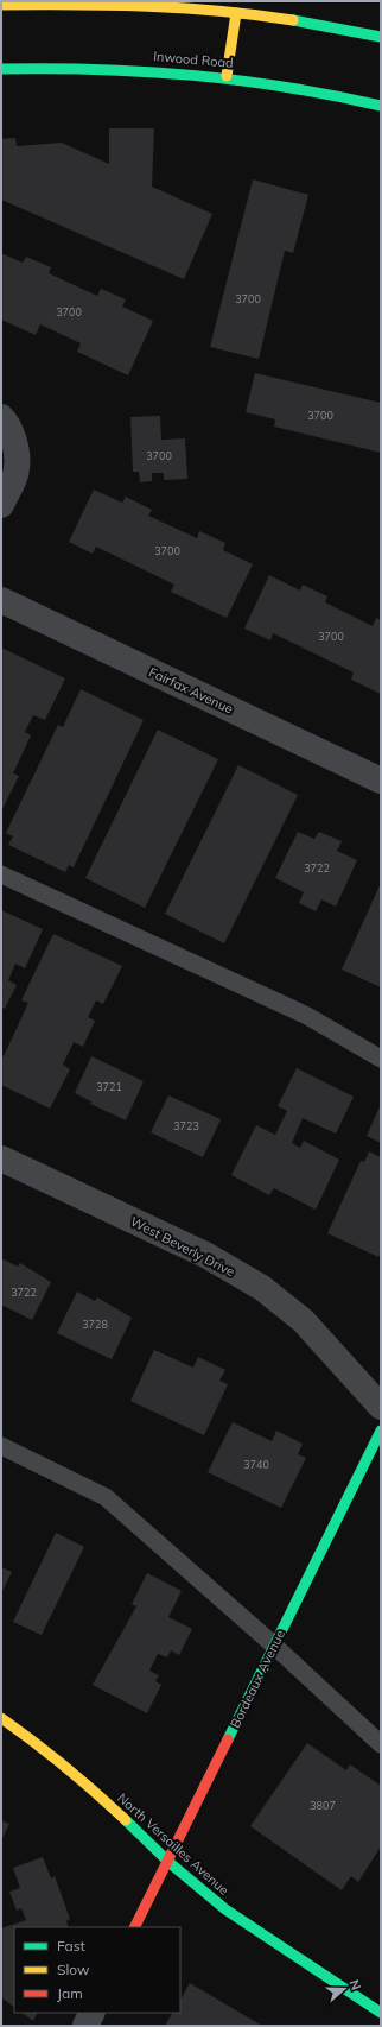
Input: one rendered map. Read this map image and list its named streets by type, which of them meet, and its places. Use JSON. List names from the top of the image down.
{
  "streets": {
    "street": [
      "Inwood Road",
      "Fairfax Avenue",
      "West Beverly Drive",
      "Bordeaux Avenue",
      "North Versailles Avenue"
    ]
  },
  "crossings": [
    ["Bordeaux Avenue", "North Versailles Avenue"]
  ],
  "house_numbers": [
    "3700",
    "3700",
    "3700",
    "3700",
    "3700",
    "3700",
    "3722",
    "3721",
    "3723",
    "3722",
    "3728",
    "3740",
    "3807"
  ],
  "legend": ["Fast", "Slow", "Jam"],
  "north": "right"
}
